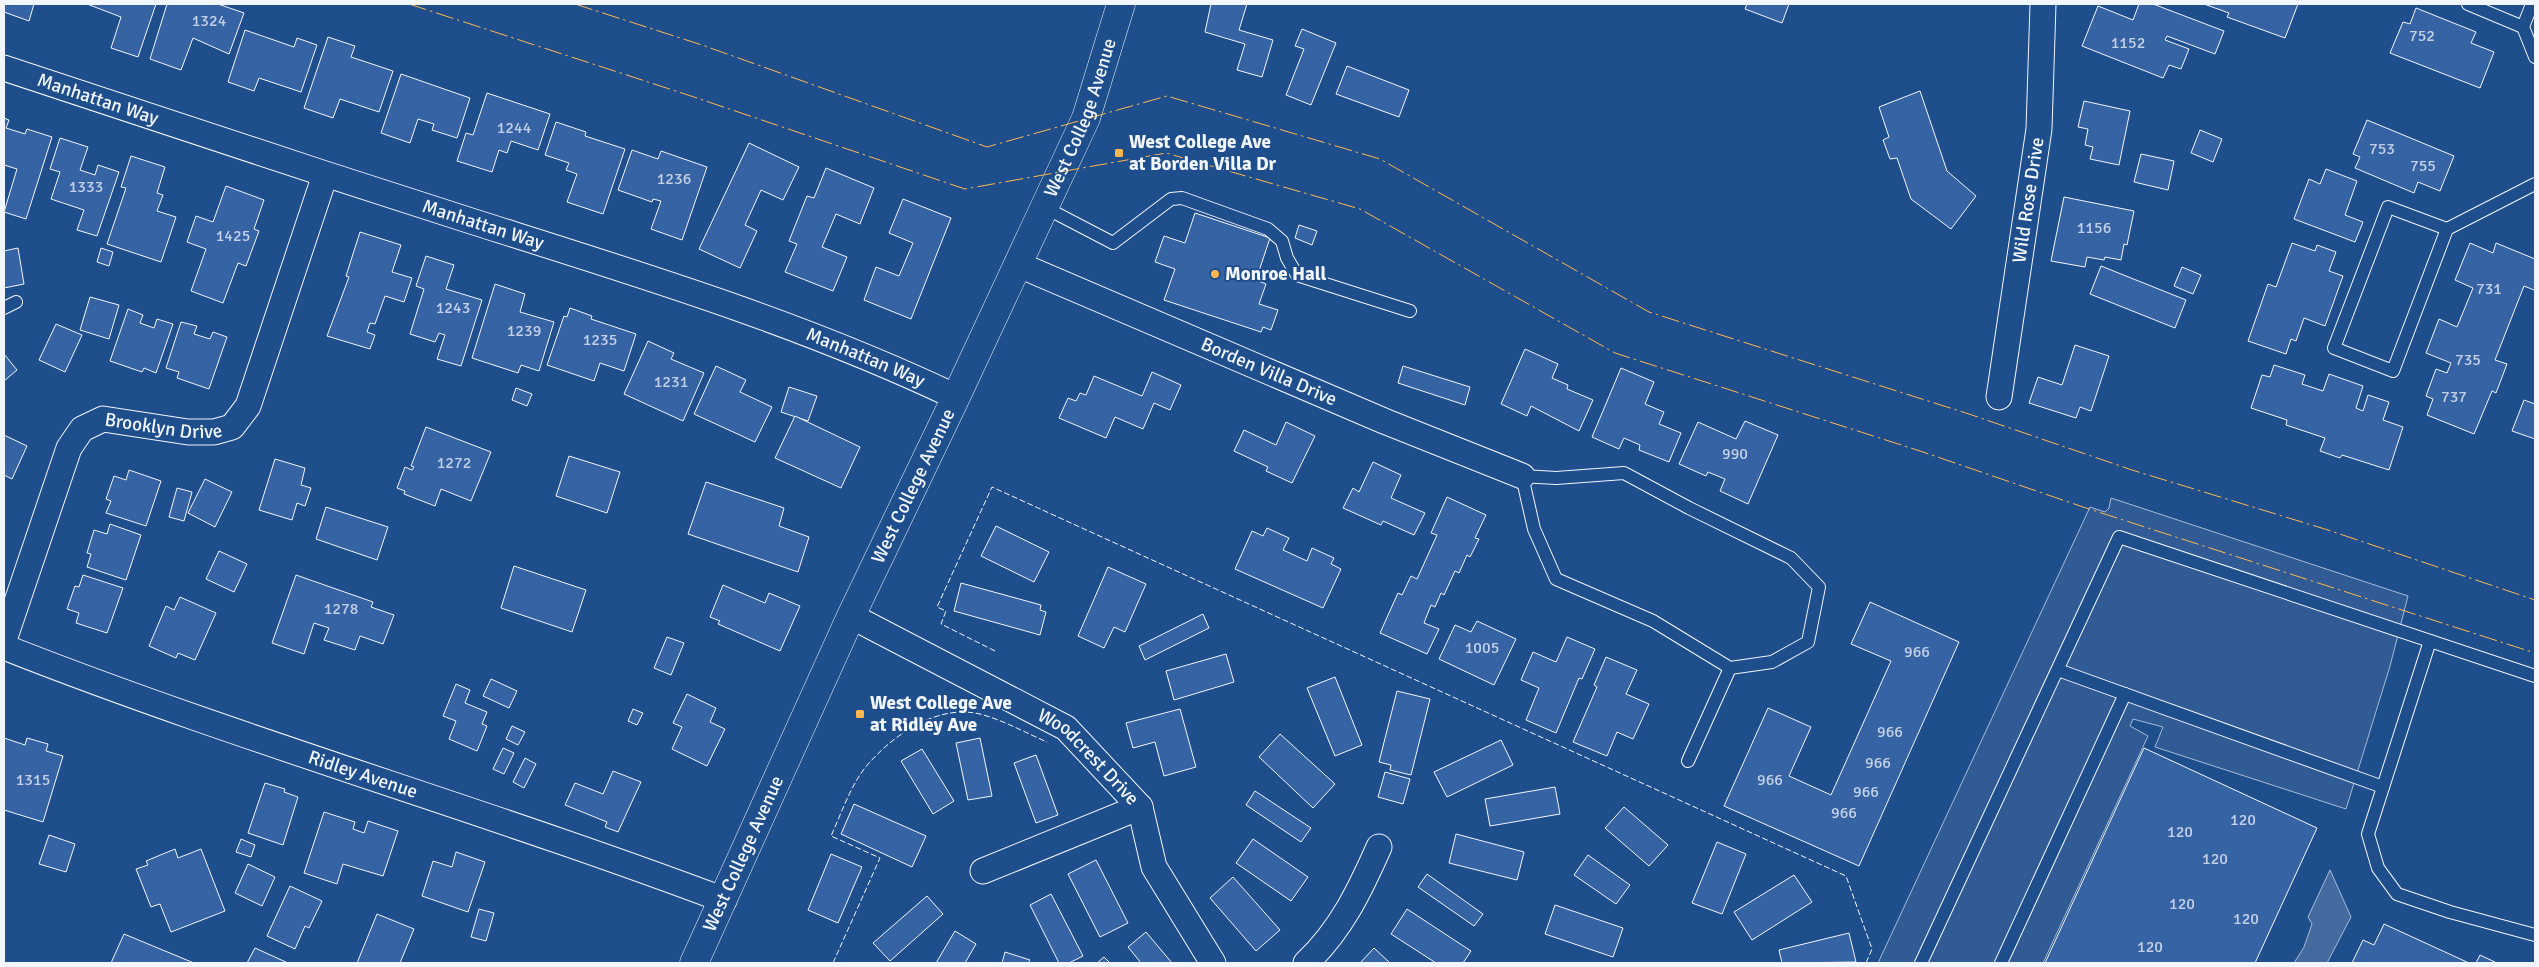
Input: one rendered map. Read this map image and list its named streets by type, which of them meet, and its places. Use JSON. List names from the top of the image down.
{
  "streets": {
    "main road": ["West College Avenue"],
    "street": [
      "Manhattan Way",
      "Wild Rose Drive",
      "Borden Villa Drive",
      "Brooklyn Drive",
      "Woodcrest Drive",
      "Ridley Avenue"
    ]
  },
  "crossings": [
    ["Manhattan Way", "West College Avenue"],
    ["Manhattan Way", "Brooklyn Drive"],
    ["West College Avenue", "Borden Villa Drive"],
    ["West College Avenue", "Woodcrest Drive"],
    ["West College Avenue", "Ridley Avenue"]
  ],
  "places": {
    "transit": ["West College Ave at Borden Villa Dr", "West College Ave at Ridley Ave"],
    "other": ["Monroe Hall"]
  },
  "house_numbers": [
    "1324",
    "752",
    "1152",
    "1244",
    "753",
    "755",
    "1236",
    "1333",
    "1156",
    "1425",
    "731",
    "1243",
    "1239",
    "1235",
    "735",
    "1231",
    "737",
    "990",
    "1272",
    "1278",
    "1005",
    "966",
    "966",
    "966",
    "1315",
    "966",
    "966",
    "966",
    "120",
    "120",
    "120",
    "120",
    "120",
    "120"
  ]
}
